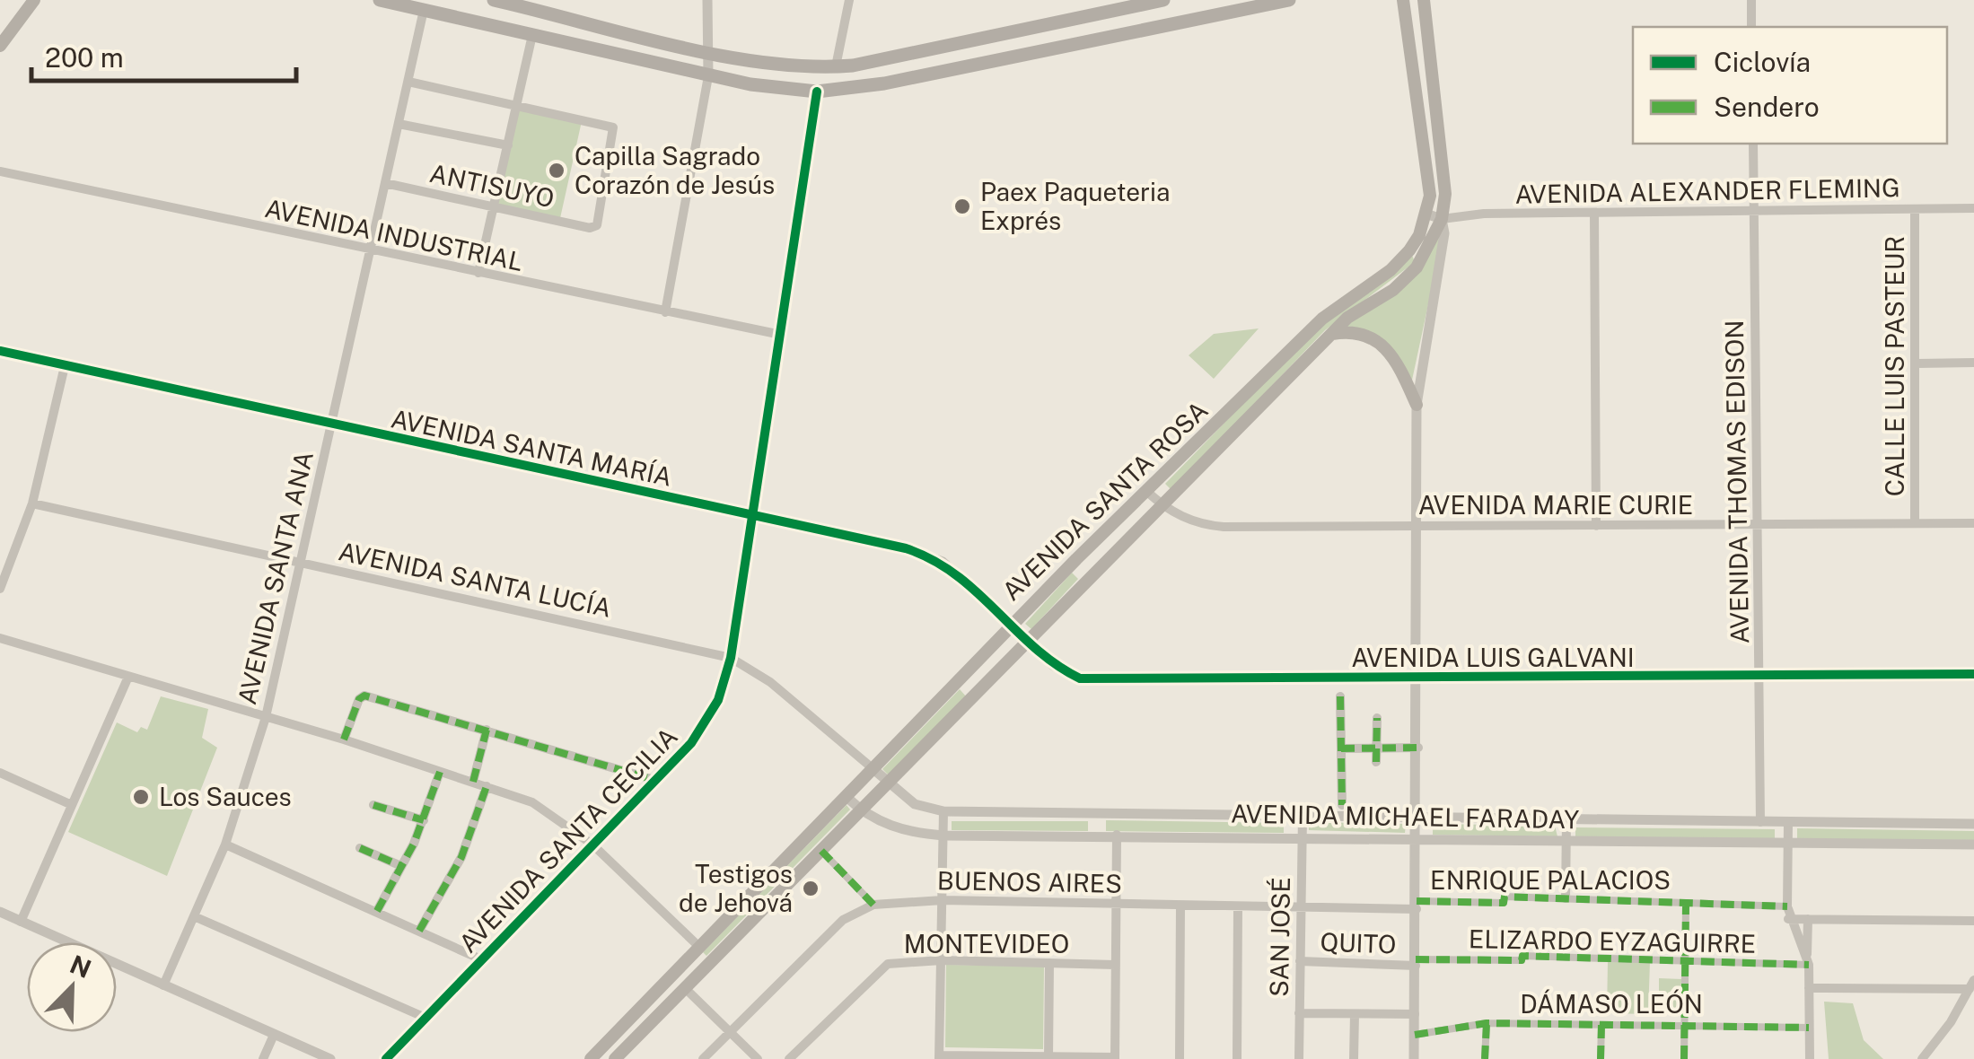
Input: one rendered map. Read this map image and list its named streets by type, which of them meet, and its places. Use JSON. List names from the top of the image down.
{
  "streets": {
    "main road": ["AVENIDA SANTA ROSA"],
    "street": [
      "ANTISUYO",
      "AVENIDA ALEXANDER FLEMING",
      "AVENIDA INDUSTRIAL",
      "CALLE LUIS PASTEUR",
      "AVENIDA SANTA MARÍA",
      "AVENIDA THOMAS EDISON",
      "AVENIDA MARIE CURIE",
      "AVENIDA SANTA ANA",
      "AVENIDA SANTA LUCÍA",
      "AVENIDA LUIS GALVANI",
      "AVENIDA MICHAEL FARADAY",
      "AVENIDA SANTA CECILIA",
      "ENRIQUE PALACIOS",
      "BUENOS AIRES",
      "SAN JOSÉ",
      "ELIZARDO EYZAGUIRRE",
      "QUITO",
      "MONTEVIDEO",
      "DÁMASO LEÓN"
    ]
  },
  "crossings": [
    ["ANTISUYO", "AVENIDA SANTA ANA"],
    ["AVENIDA ALEXANDER FLEMING", "CALLE LUIS PASTEUR"],
    ["AVENIDA ALEXANDER FLEMING", "AVENIDA THOMAS EDISON"],
    ["AVENIDA ALEXANDER FLEMING", "AVENIDA SANTA ROSA"],
    ["AVENIDA INDUSTRIAL", "AVENIDA SANTA ANA"],
    ["AVENIDA INDUSTRIAL", "AVENIDA SANTA CECILIA"],
    ["CALLE LUIS PASTEUR", "AVENIDA MARIE CURIE"],
    ["AVENIDA SANTA MARÍA", "AVENIDA SANTA ROSA"],
    ["AVENIDA SANTA MARÍA", "AVENIDA SANTA ANA"],
    ["AVENIDA SANTA MARÍA", "AVENIDA LUIS GALVANI"],
    ["AVENIDA SANTA MARÍA", "AVENIDA SANTA CECILIA"],
    ["AVENIDA THOMAS EDISON", "AVENIDA MARIE CURIE"],
    ["AVENIDA THOMAS EDISON", "AVENIDA LUIS GALVANI"],
    ["AVENIDA THOMAS EDISON", "AVENIDA MICHAEL FARADAY"],
    ["AVENIDA SANTA ROSA", "AVENIDA MARIE CURIE"],
    ["AVENIDA SANTA ROSA", "AVENIDA SANTA LUCÍA"],
    ["AVENIDA SANTA ROSA", "AVENIDA LUIS GALVANI"],
    ["AVENIDA SANTA ROSA", "AVENIDA MICHAEL FARADAY"],
    ["AVENIDA SANTA ANA", "AVENIDA SANTA LUCÍA"],
    ["AVENIDA SANTA LUCÍA", "AVENIDA MICHAEL FARADAY"],
    ["AVENIDA SANTA LUCÍA", "AVENIDA SANTA CECILIA"],
    ["AVENIDA MICHAEL FARADAY", "SAN JOSÉ"],
    ["ENRIQUE PALACIOS", "BUENOS AIRES"],
    ["BUENOS AIRES", "SAN JOSÉ"],
    ["SAN JOSÉ", "QUITO"],
    ["ELIZARDO EYZAGUIRRE", "QUITO"]
  ],
  "places": [
    "Capilla Sagrado Corazón de Jesús",
    "Paex Paqueteria Exprés",
    "Los Sauces",
    "Testigos de Jehová"
  ],
  "legend": ["Ciclovía", "Sendero"],
  "scale_bar": "200 m",
  "north": "top right"
}
